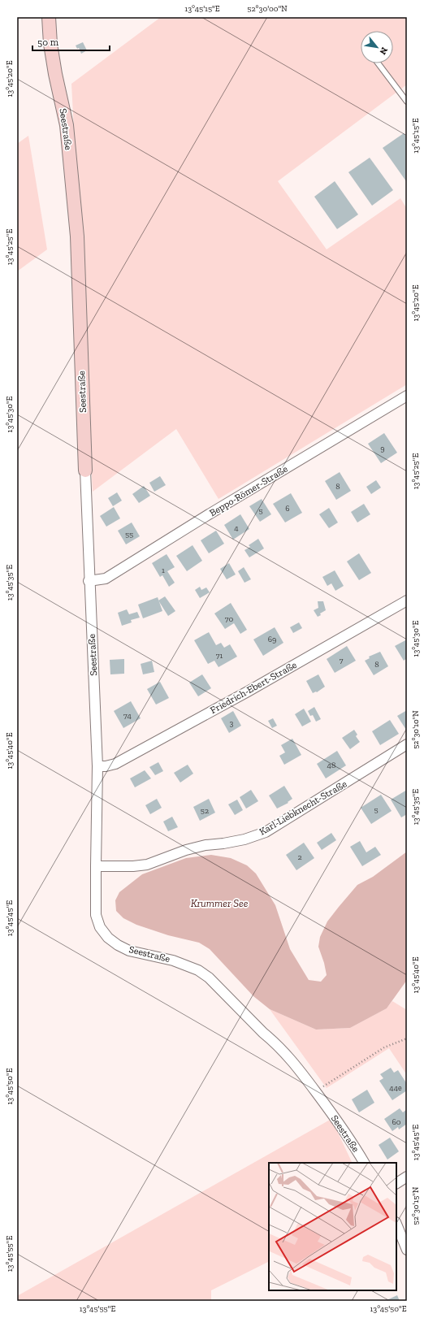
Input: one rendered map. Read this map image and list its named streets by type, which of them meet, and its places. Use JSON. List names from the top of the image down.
{
  "streets": {
    "street": [
      "Seestraße",
      "Beppo-Römer-Straße",
      "Friedrich-Ebert-Straße",
      "Karl-Liebknecht-Straße"
    ]
  },
  "crossings": [
    ["Seestraße", "Beppo-Römer-Straße"],
    ["Seestraße", "Friedrich-Ebert-Straße"],
    ["Seestraße", "Karl-Liebknecht-Straße"]
  ],
  "water": ["Krummer See"],
  "house_numbers": [
    "9",
    "8",
    "6",
    "5",
    "4",
    "55",
    "1",
    "70",
    "69",
    "71",
    "7",
    "8",
    "74",
    "3",
    "48",
    "5",
    "52",
    "2",
    "44e",
    "60"
  ],
  "scale_bar": "50 m",
  "north": "bottom right",
  "coordinates": [
    "13°45'15\"E",
    "52°30'00\"N",
    "13°45'20\"E",
    "13°45'25\"E",
    "13°45'30\"E",
    "13°45'35\"E",
    "52°30'10\"N",
    "13°45'40\"E",
    "13°45'45\"E",
    "13°45'50\"E",
    "52°30'15\"N",
    "13°45'55\"E"
  ]
}
